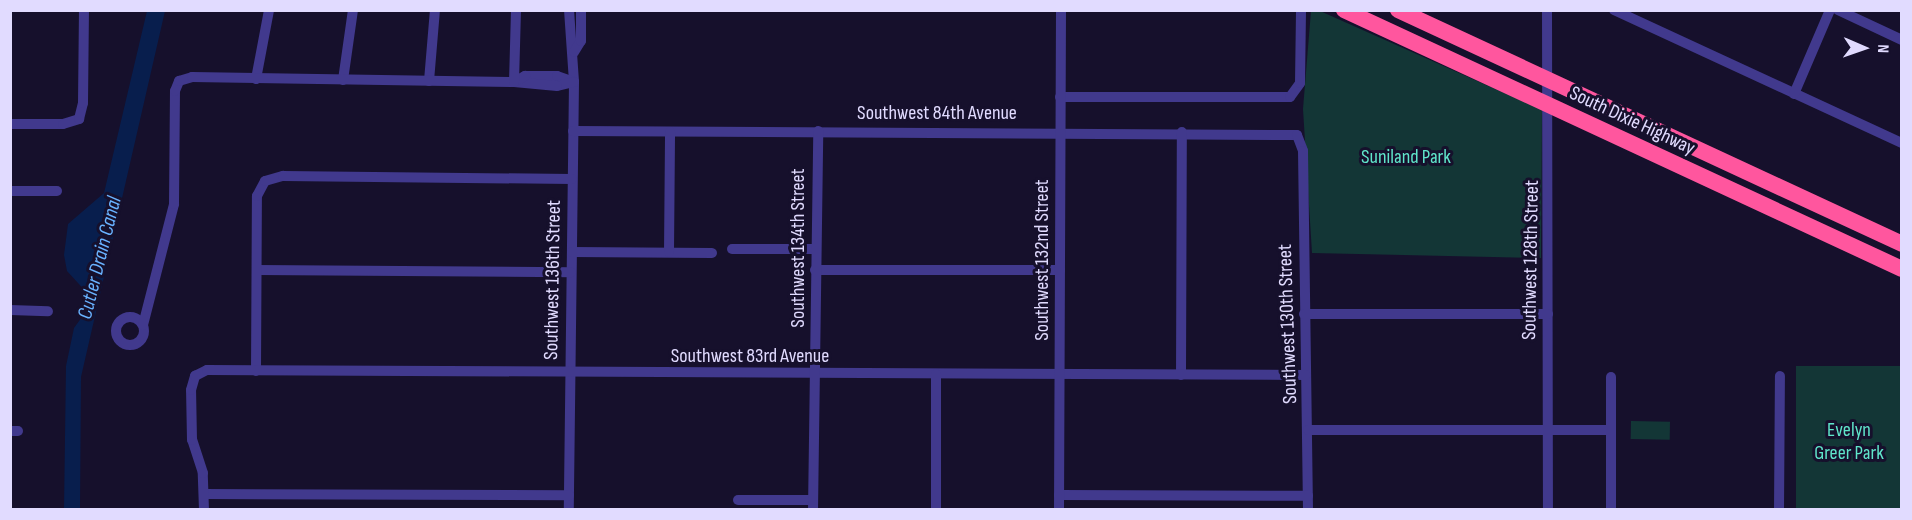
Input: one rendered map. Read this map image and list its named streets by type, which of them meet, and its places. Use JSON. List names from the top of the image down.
{
  "streets": {
    "highway": ["South Dixie Highway"],
    "street": [
      "Southwest 84th Avenue",
      "Southwest 134th Street",
      "Southwest 132nd Street",
      "Southwest 128th Street",
      "Southwest 136th Street",
      "Southwest 130th Street",
      "Southwest 83rd Avenue"
    ]
  },
  "crossings": [
    ["Southwest 84th Avenue", "Southwest 134th Street"],
    ["Southwest 84th Avenue", "Southwest 132nd Street"],
    ["Southwest 84th Avenue", "Southwest 136th Street"],
    ["Southwest 84th Avenue", "Southwest 130th Street"],
    ["South Dixie Highway", "Southwest 128th Street"],
    ["Southwest 134th Street", "Southwest 83rd Avenue"],
    ["Southwest 132nd Street", "Southwest 83rd Avenue"],
    ["Southwest 136th Street", "Southwest 83rd Avenue"],
    ["Southwest 130th Street", "Southwest 83rd Avenue"]
  ],
  "water": ["Cutler Drain Canal"],
  "parks": ["Suniland Park", "Evelyn Greer Park"],
  "north": "right"
}
